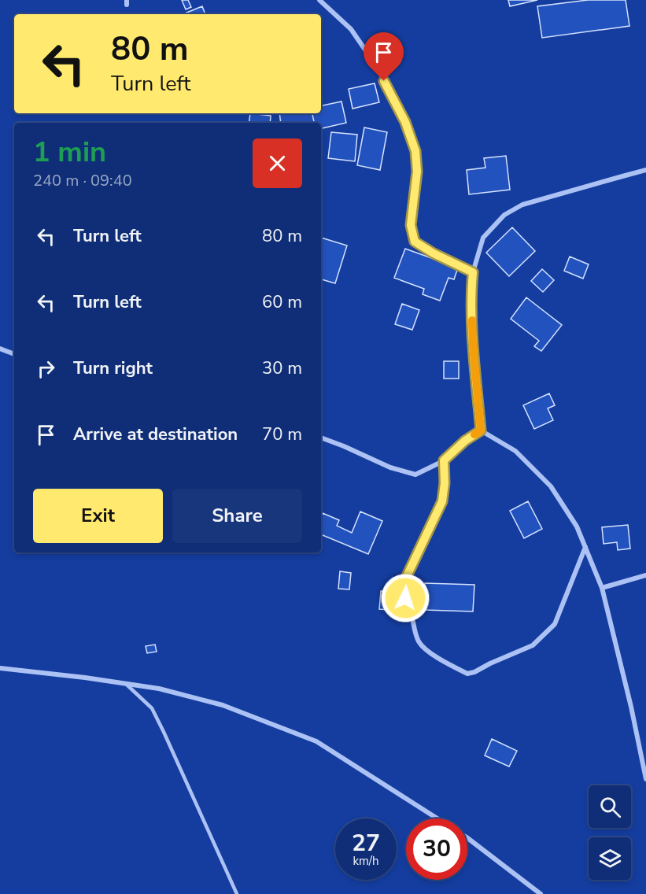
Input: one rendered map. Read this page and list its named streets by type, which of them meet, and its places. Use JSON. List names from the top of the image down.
{
  "page": {
    "turn": ["80 m", "Turn left"],
    "heading": ["1 min", "240 m · 09:40"],
    "list": [
      {
        "name": "Turn left",
        "value": "80 m"
      },
      {
        "name": "Turn left",
        "value": "60 m"
      },
      {
        "name": "Turn right",
        "value": "30 m"
      },
      {
        "name": "Arrive at destination",
        "value": "70 m"
      }
    ],
    "buttons": ["Exit", "Share"],
    "speed": "27 km/h",
    "limit": "30"
  }
}
